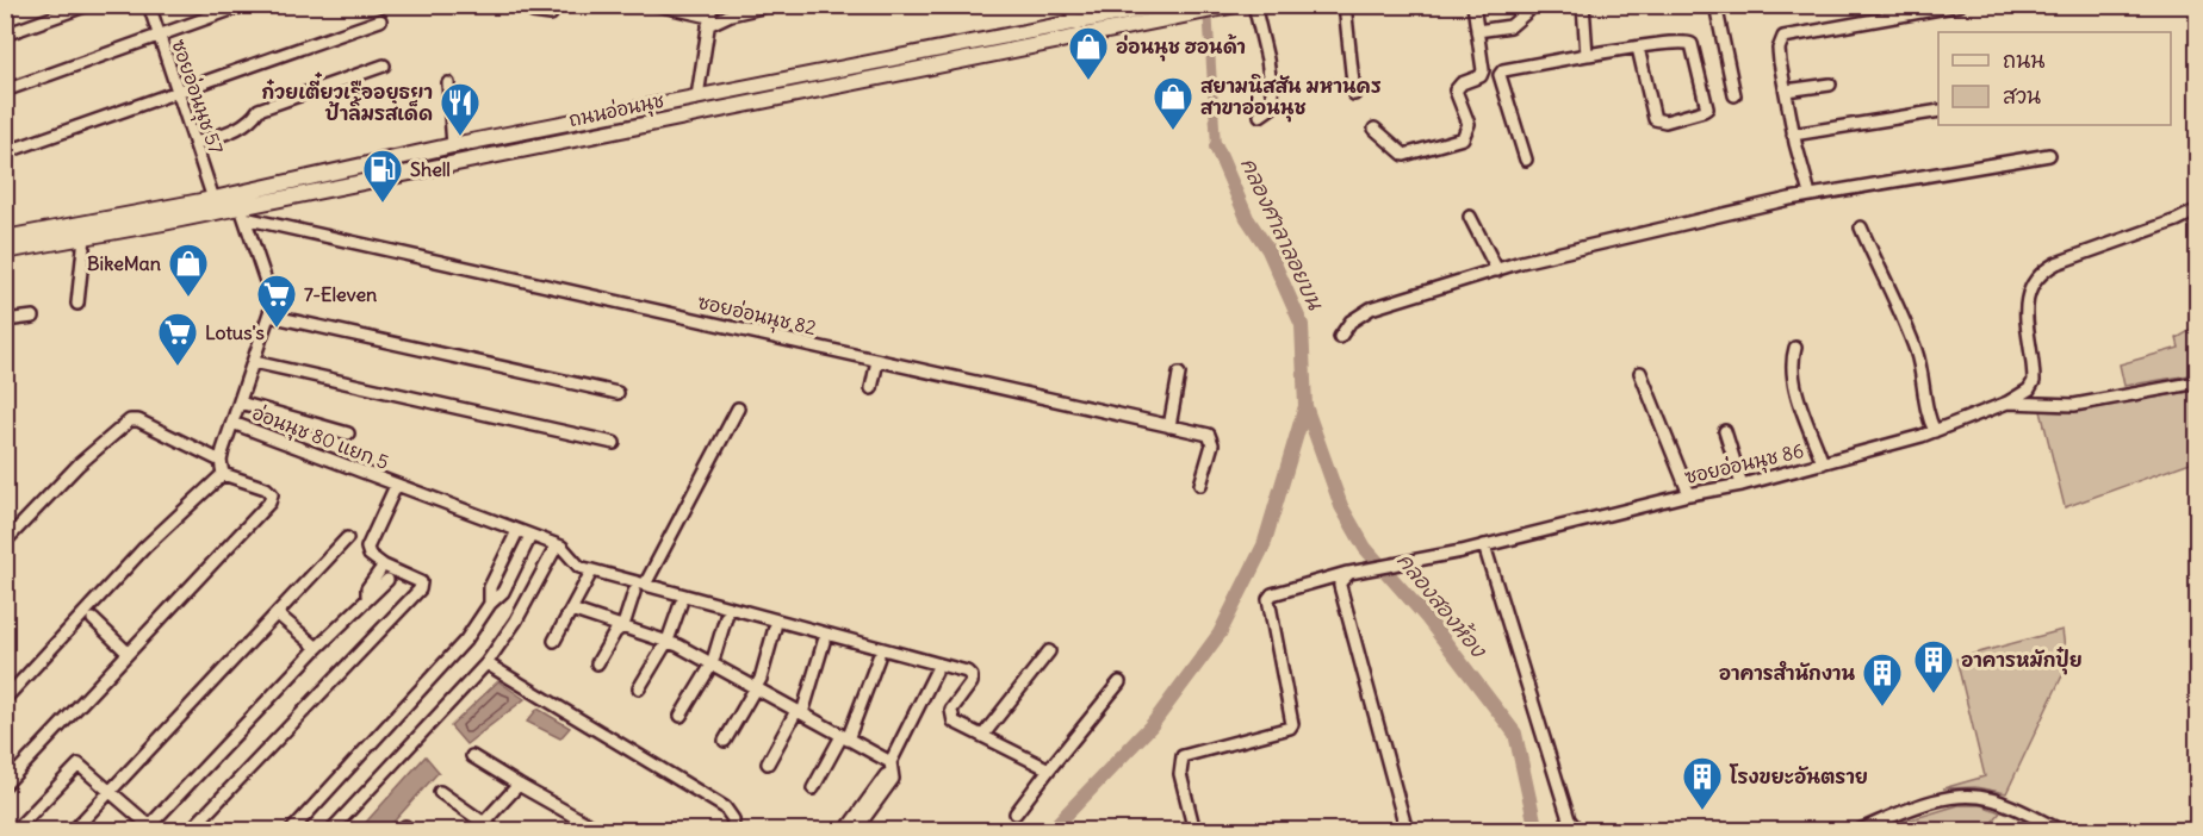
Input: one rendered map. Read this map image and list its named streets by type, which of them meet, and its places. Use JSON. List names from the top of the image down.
{
  "streets": {
    "main road": ["ถนนอ่อนนุช"],
    "street": [
      "ซอยอ่อนนุช 57",
      "ซอยอ่อนนุช 82",
      "อ่อนนุช 80 แยก 5",
      "ซอยอ่อนนุช 86"
    ]
  },
  "crossings": [
    ["ซอยอ่อนนุช 57", "ถนนอ่อนนุช"],
    ["ถนนอ่อนนุช", "ซอยอ่อนนุช 82"]
  ],
  "water": ["คลองศาลาลอยบน", "คลองสองห้อง"],
  "places": {
    "shop": ["อ่อนนุช ฮอนด้า", "สยามนิสสัน มหานคร สาขาอ่อนนุช", "BikeMan"],
    "restaurant": ["ก๋วยเตี๋ยวเรืออยุธยา ป้าลิ้มรสเด็ด"],
    "fuel station": ["Shell"],
    "supermarket": ["7-Eleven", "Lotus's"],
    "building": ["อาคารหมักปุ๋ย", "อาคารสำนักงาน", "โรงขยะอันตราย"]
  },
  "legend": ["ถนน", "สวน"]
}
